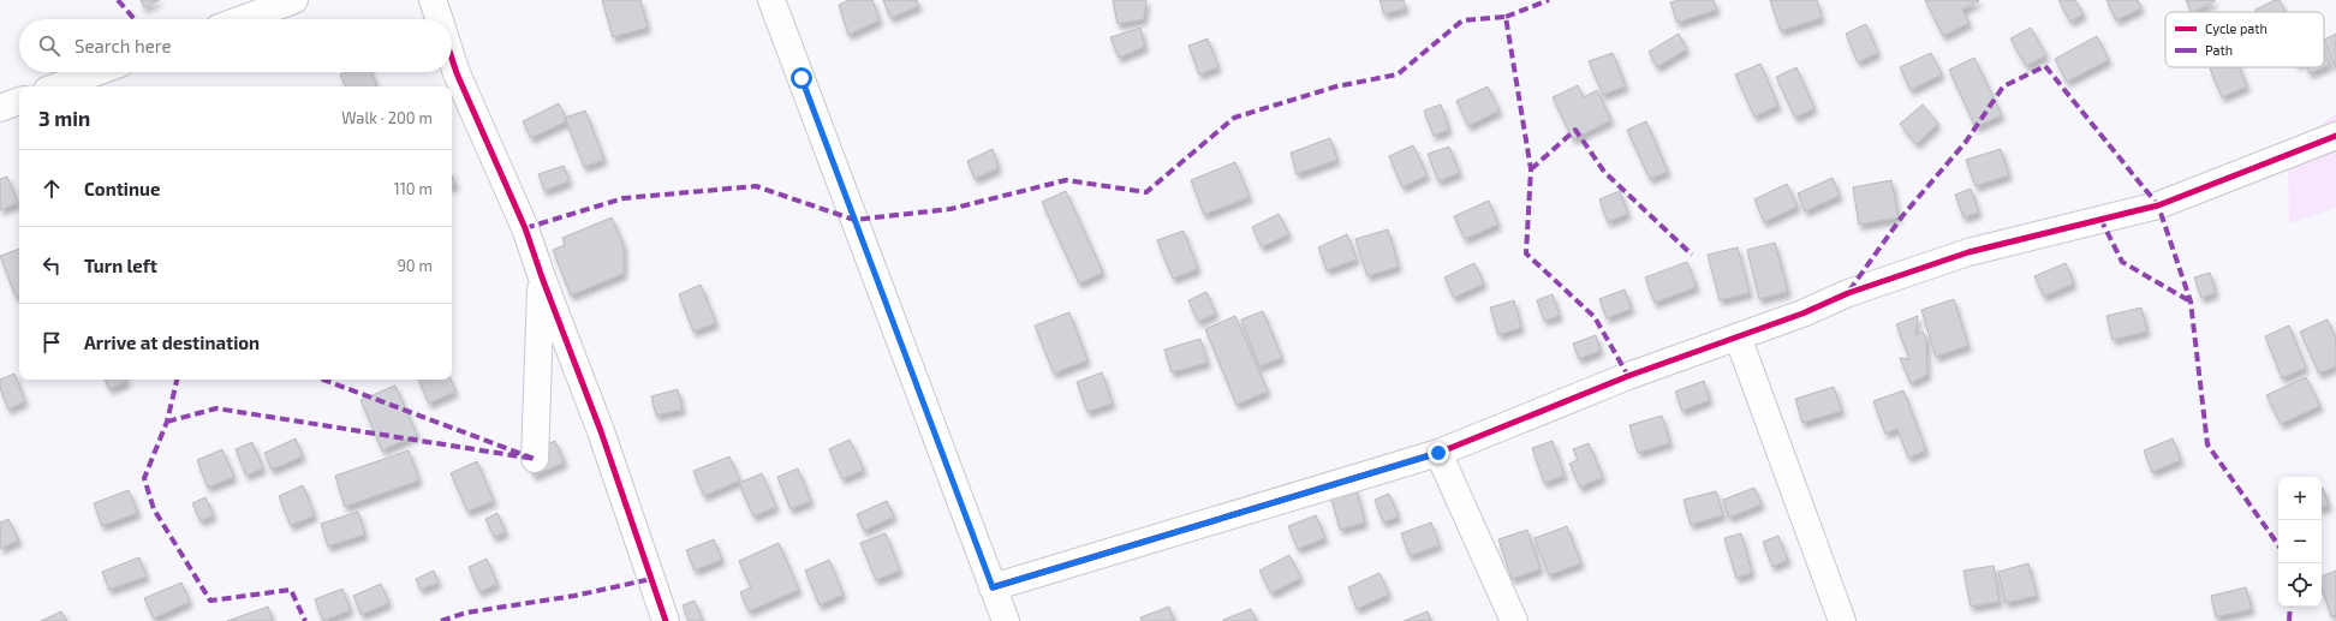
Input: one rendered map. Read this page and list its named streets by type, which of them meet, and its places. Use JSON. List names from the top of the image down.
{
  "legend": ["Cycle path", "Path"],
  "page": {
    "search": "Search here",
    "heading": ["3 min", "Walk · 200 m"],
    "list": [
      ["Continue", "110 m"],
      ["Turn left", "90 m"],
      "Arrive at destination"
    ],
    "map_buttons": ["+", "−"]
  }
}
